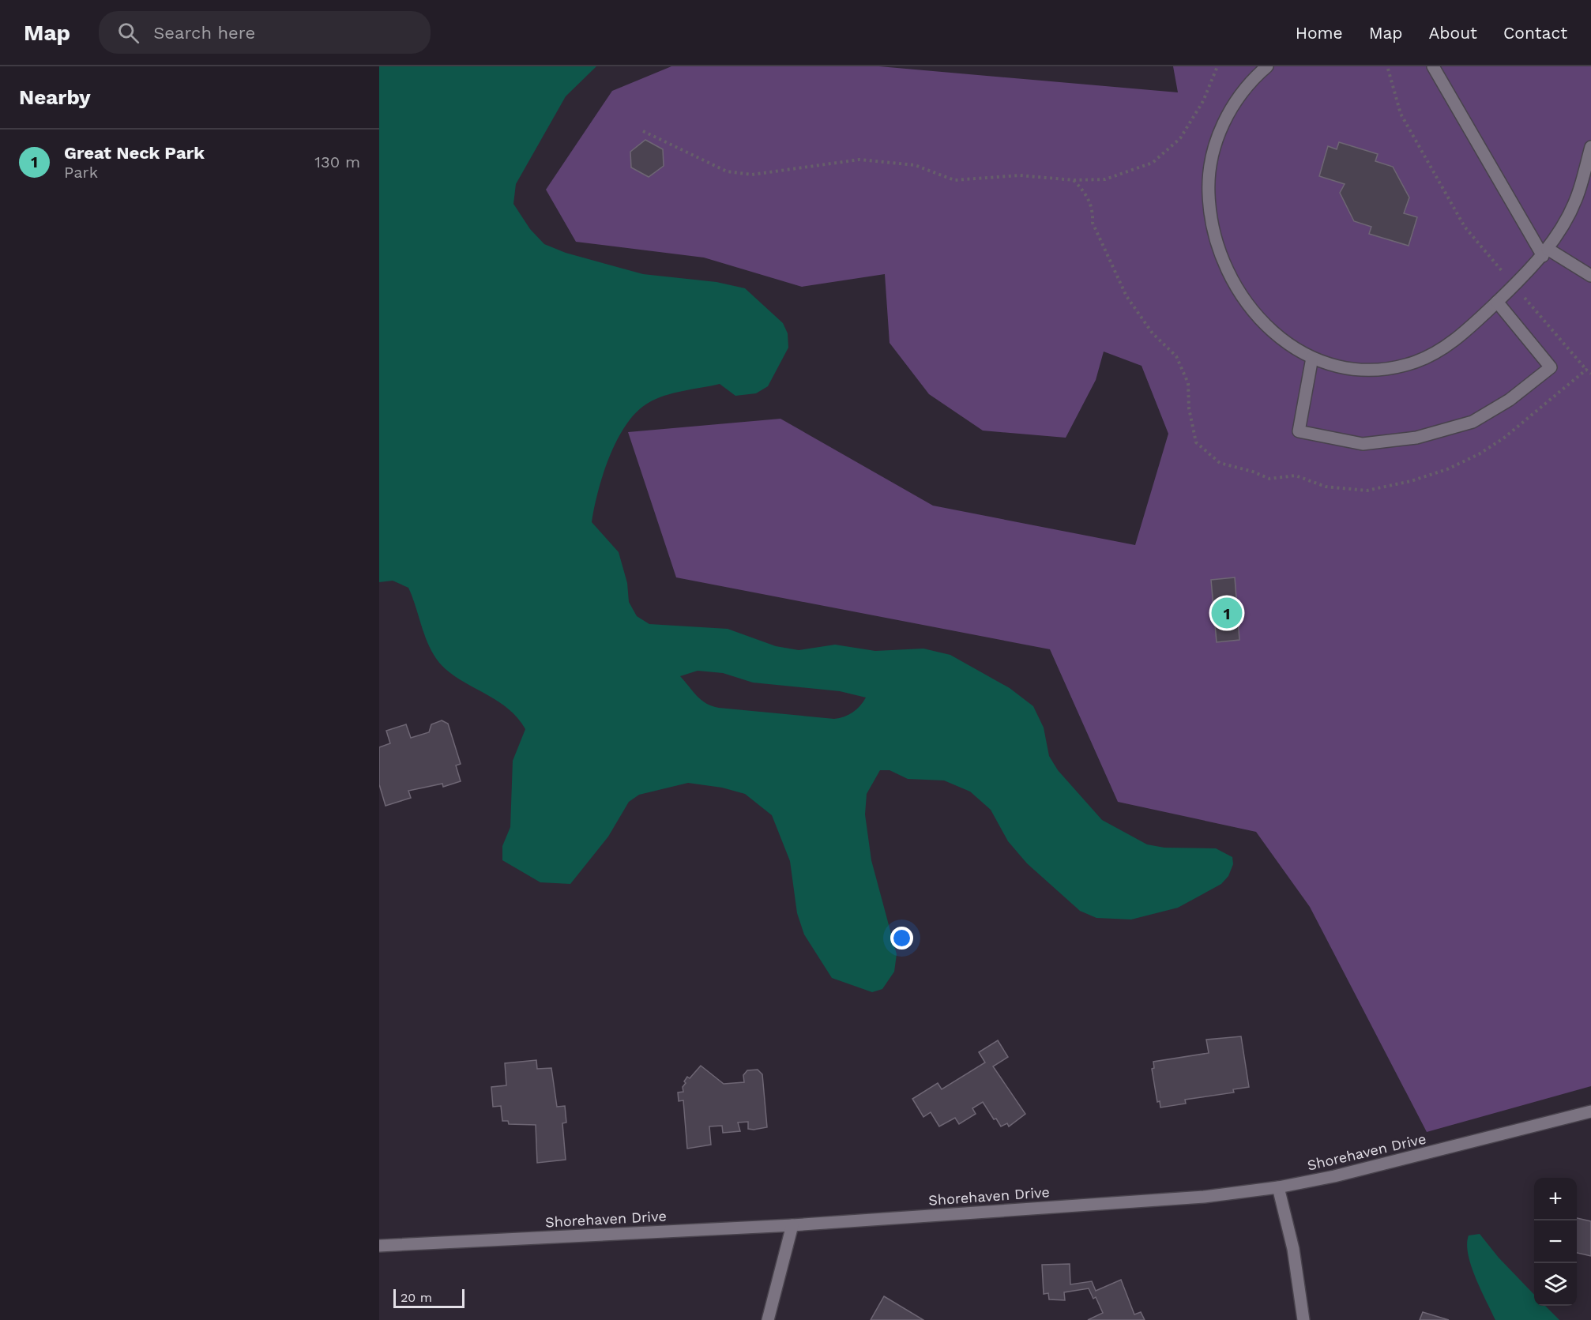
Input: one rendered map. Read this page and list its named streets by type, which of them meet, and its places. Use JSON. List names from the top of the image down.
{
  "streets": {
    "street": ["Shorehaven Drive"]
  },
  "scale_bar": "20 m",
  "page": {
    "header": "Map",
    "search": "Search here",
    "nav": [
      "Home",
      "Map",
      "About",
      "Contact"
    ],
    "heading": "Nearby",
    "list": [
      {
        "mark": "1",
        "name": "Great Neck Park",
        "note": "Park",
        "value": "130 m"
      }
    ],
    "pins": "1",
    "map_buttons": ["+", "−"],
    "scale": "20 m"
  }
}
